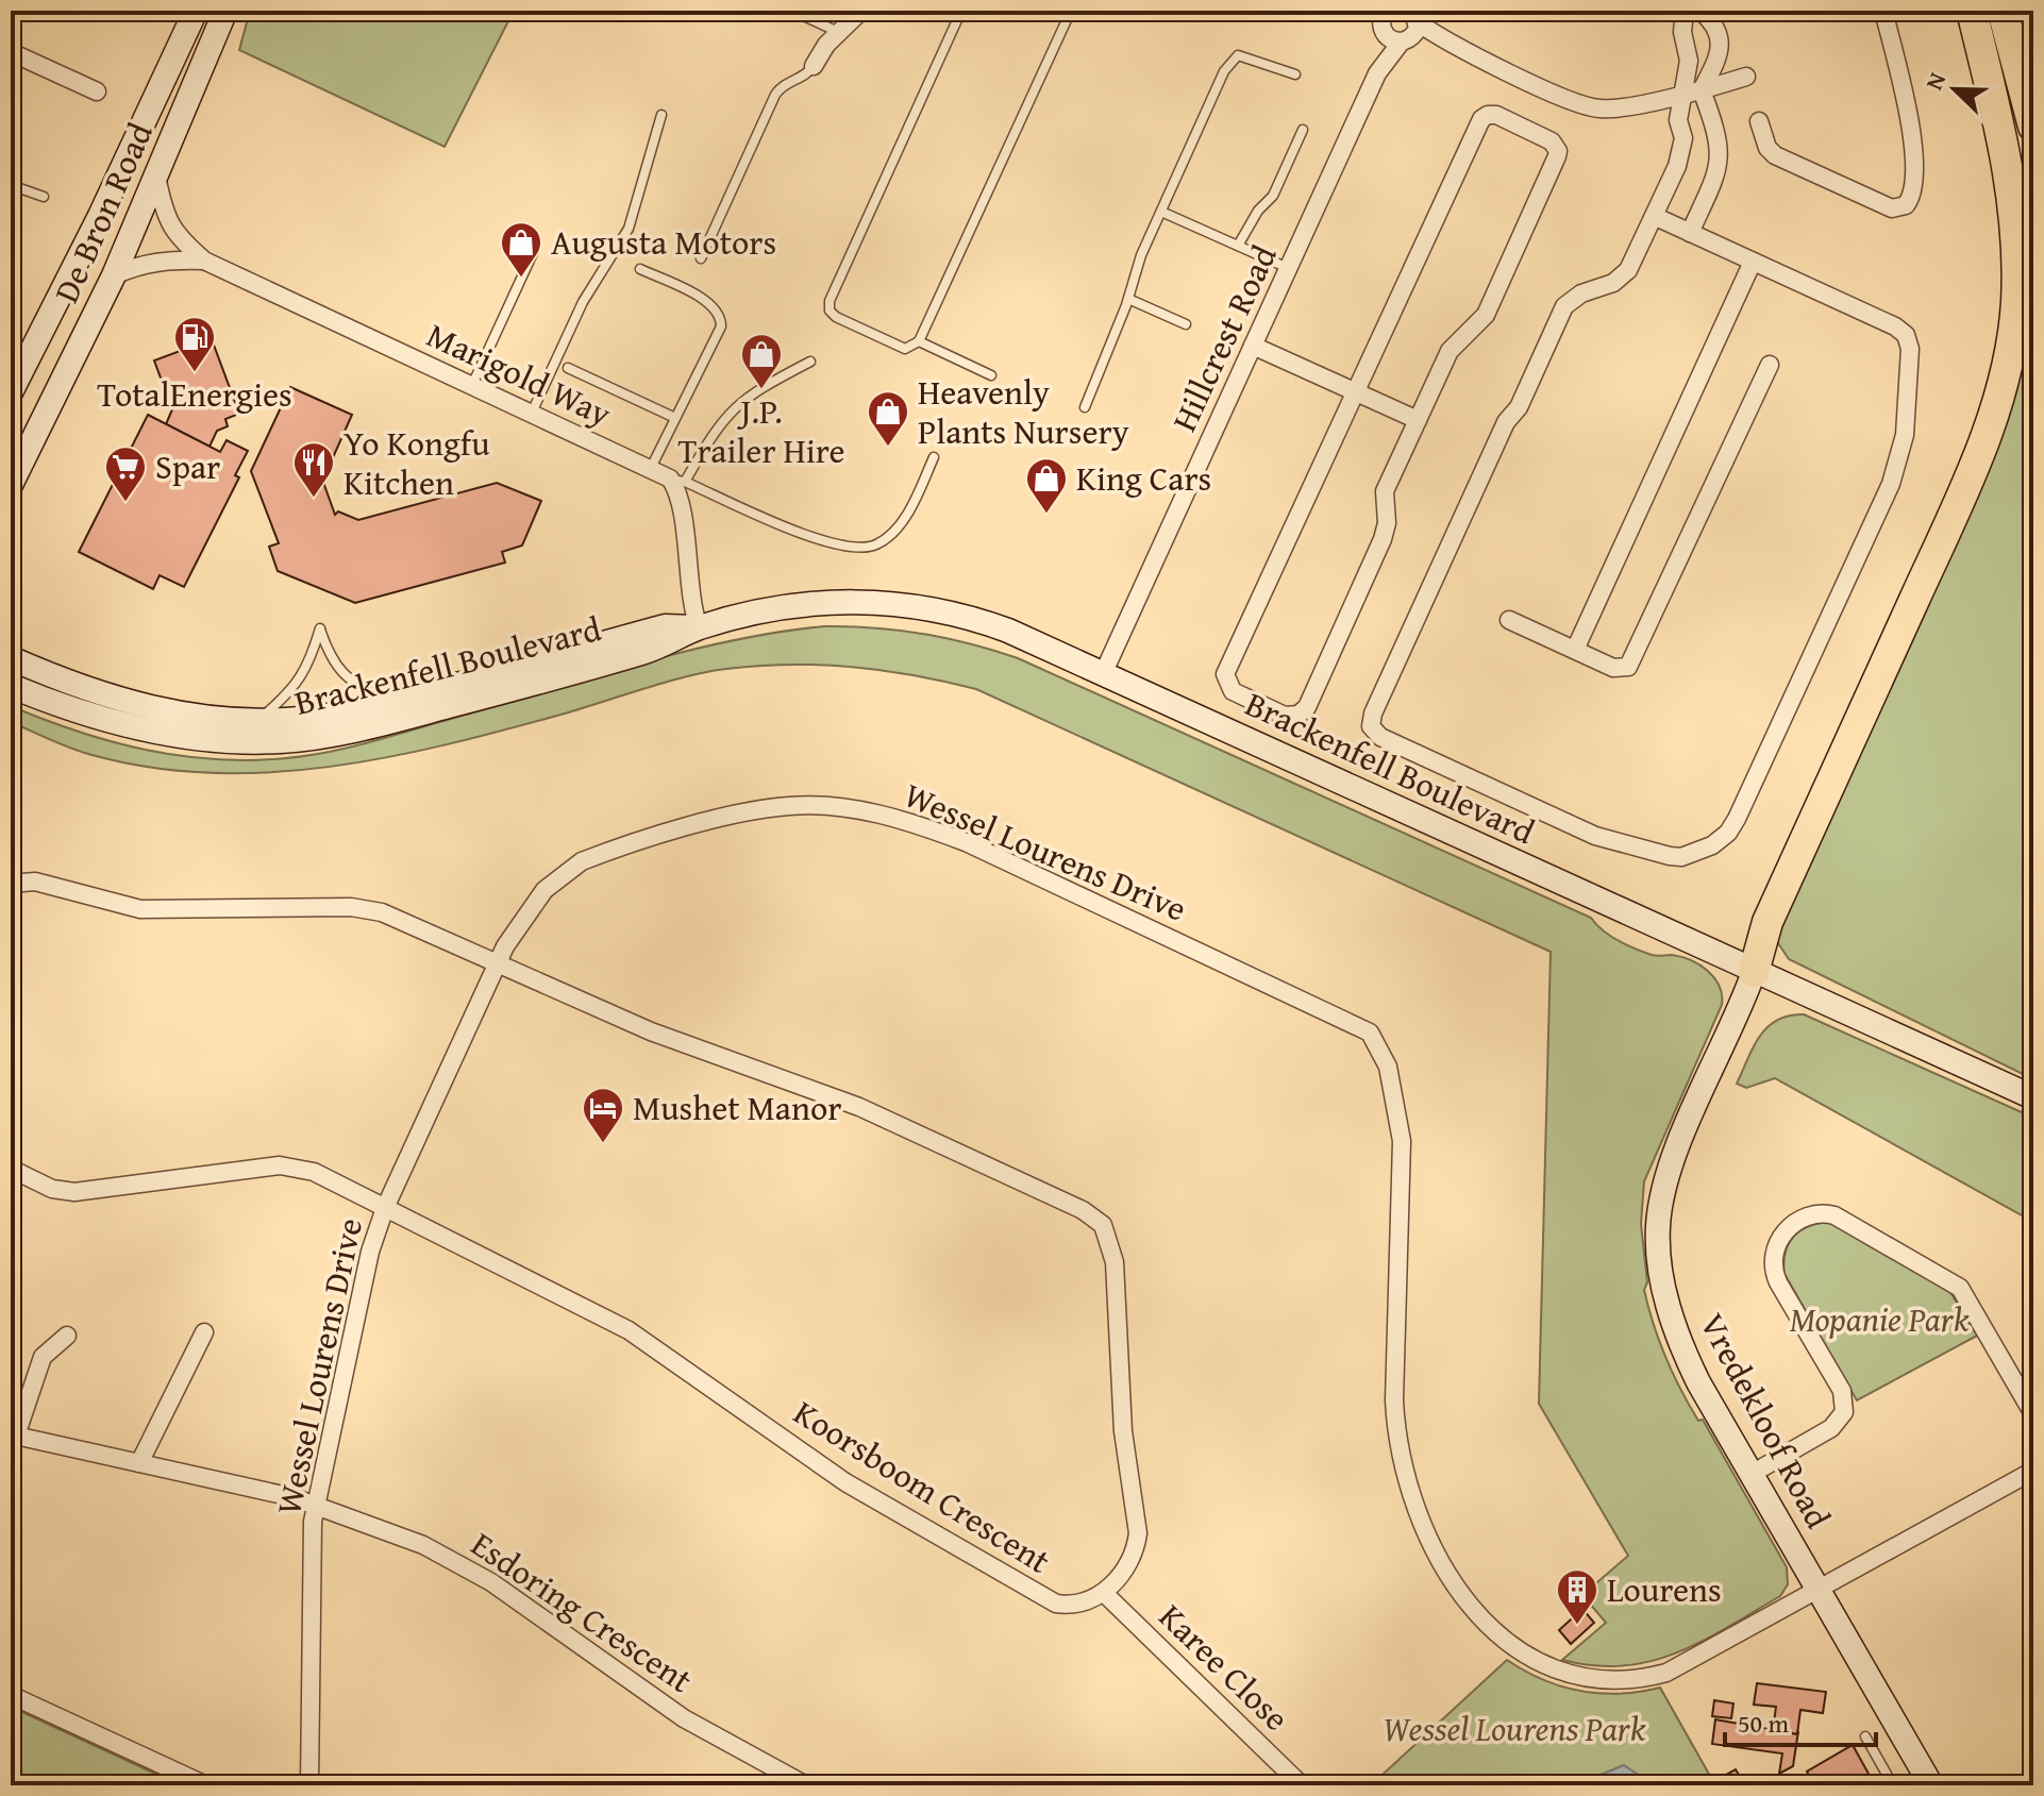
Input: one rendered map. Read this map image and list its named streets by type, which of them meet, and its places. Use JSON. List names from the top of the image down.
{
  "streets": {
    "street": [
      "De Bron Road",
      "Hillcrest Road",
      "Marigold Way",
      "Brackenfell Boulevard",
      "Wessel Lourens Drive",
      "Vredekloof Road",
      "Koorsboom Crescent",
      "Esdoring Crescent",
      "Karee Close"
    ]
  },
  "crossings": [
    ["De Bron Road", "Marigold Way"],
    ["Hillcrest Road", "Brackenfell Boulevard"],
    ["Brackenfell Boulevard", "Vredekloof Road"],
    ["Wessel Lourens Drive", "Vredekloof Road"],
    ["Wessel Lourens Drive", "Koorsboom Crescent"],
    ["Wessel Lourens Drive", "Esdoring Crescent"],
    ["Koorsboom Crescent", "Karee Close"]
  ],
  "parks": ["Mopanie Park", "Wessel Lourens Park"],
  "places": {
    "shop": [
      "Augusta Motors",
      "J.P. Trailer Hire",
      "Heavenly Plants Nursery",
      "King Cars"
    ],
    "fuel station": ["TotalEnergies"],
    "restaurant": ["Yo Kongfu Kitchen"],
    "supermarket": ["Spar"],
    "hotel": ["Mushet Manor"],
    "building": ["Lourens"]
  },
  "scale_bar": "50 m",
  "north": "top left"
}
